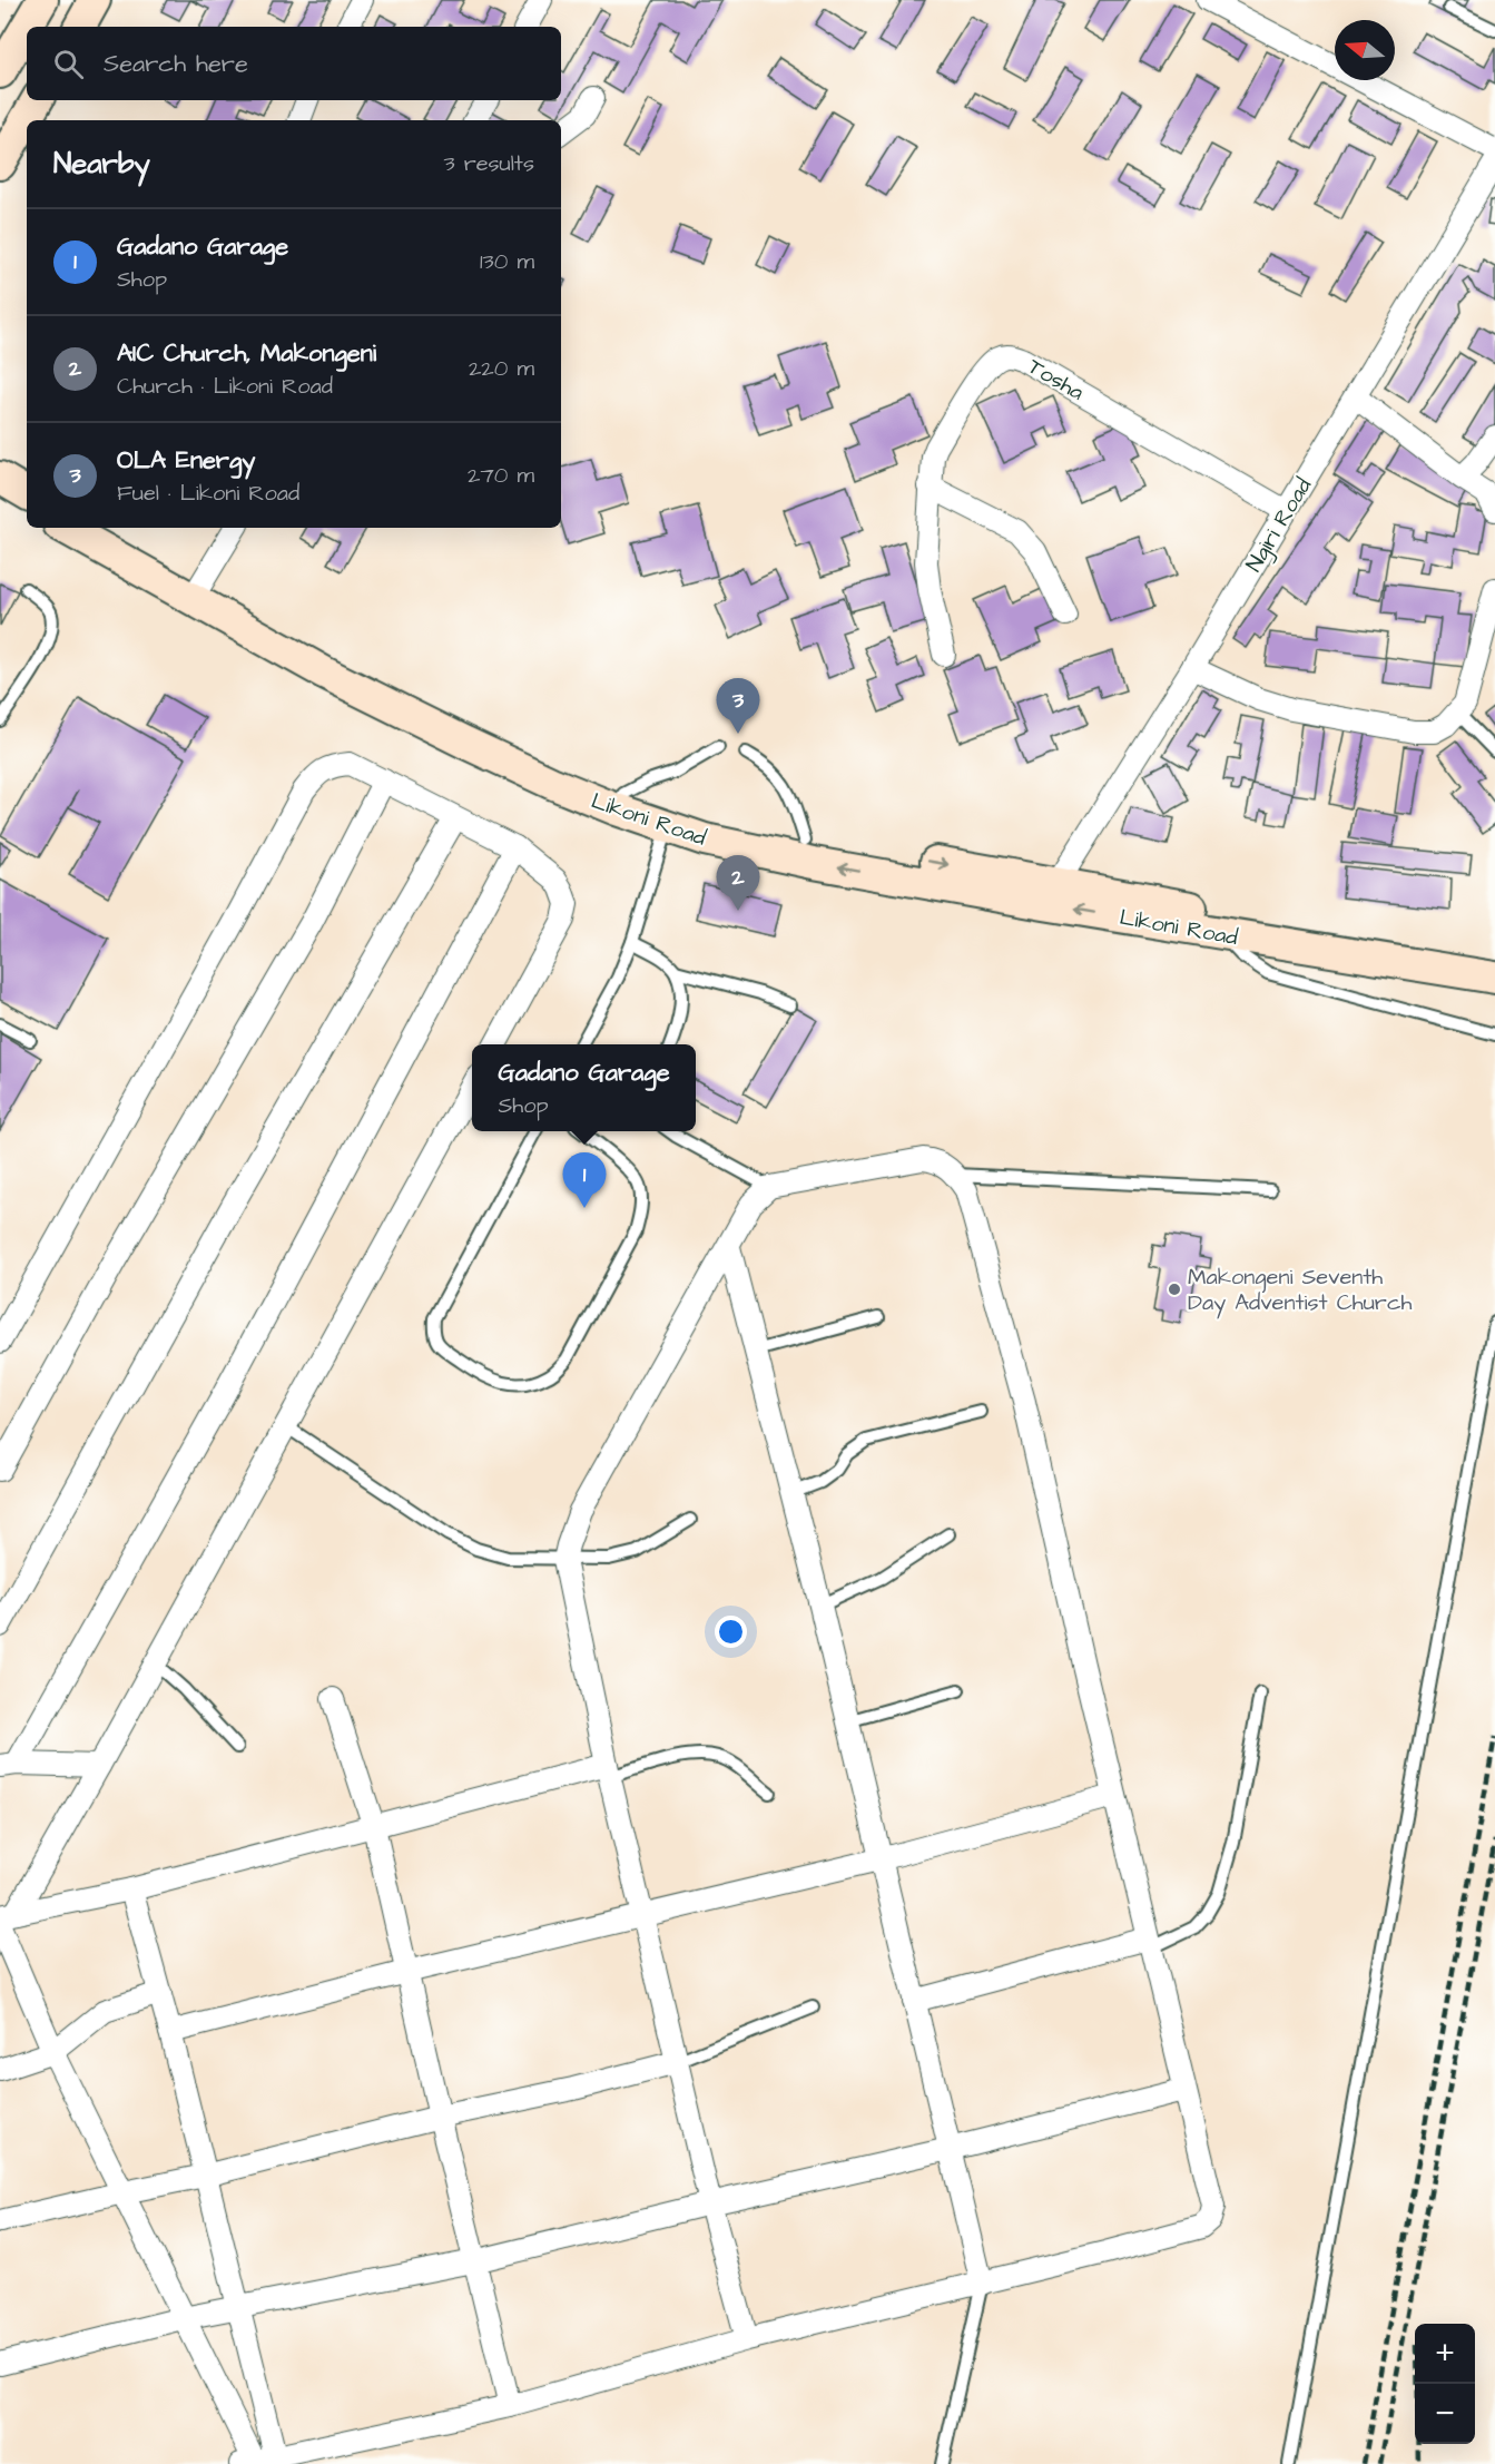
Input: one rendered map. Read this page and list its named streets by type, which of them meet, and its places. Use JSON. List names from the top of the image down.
{
  "streets": {
    "street": ["Tosha", "Ngiri Road", "Likoni Road"]
  },
  "crossings": [
    ["Tosha", "Ngiri Road"],
    ["Ngiri Road", "Likoni Road"]
  ],
  "places": ["Makongeni Seventh Day Adventist Church"],
  "north": "left",
  "page": {
    "search": "Search here",
    "heading": ["Nearby", "3 results"],
    "list": [
      {
        "mark": "1",
        "name": "Gadano Garage",
        "note": "Shop",
        "value": "130 m"
      },
      {
        "mark": "2",
        "name": "AIC Church, Makongeni",
        "note": "Church · Likoni Road",
        "value": "220 m"
      },
      {
        "mark": "3",
        "name": "OLA Energy",
        "note": "Fuel · Likoni Road",
        "value": "270 m"
      }
    ],
    "pins": ["3", "2", "1"],
    "popup": ["Gadano Garage", "Shop"],
    "map_buttons": ["+", "−"]
  }
}
